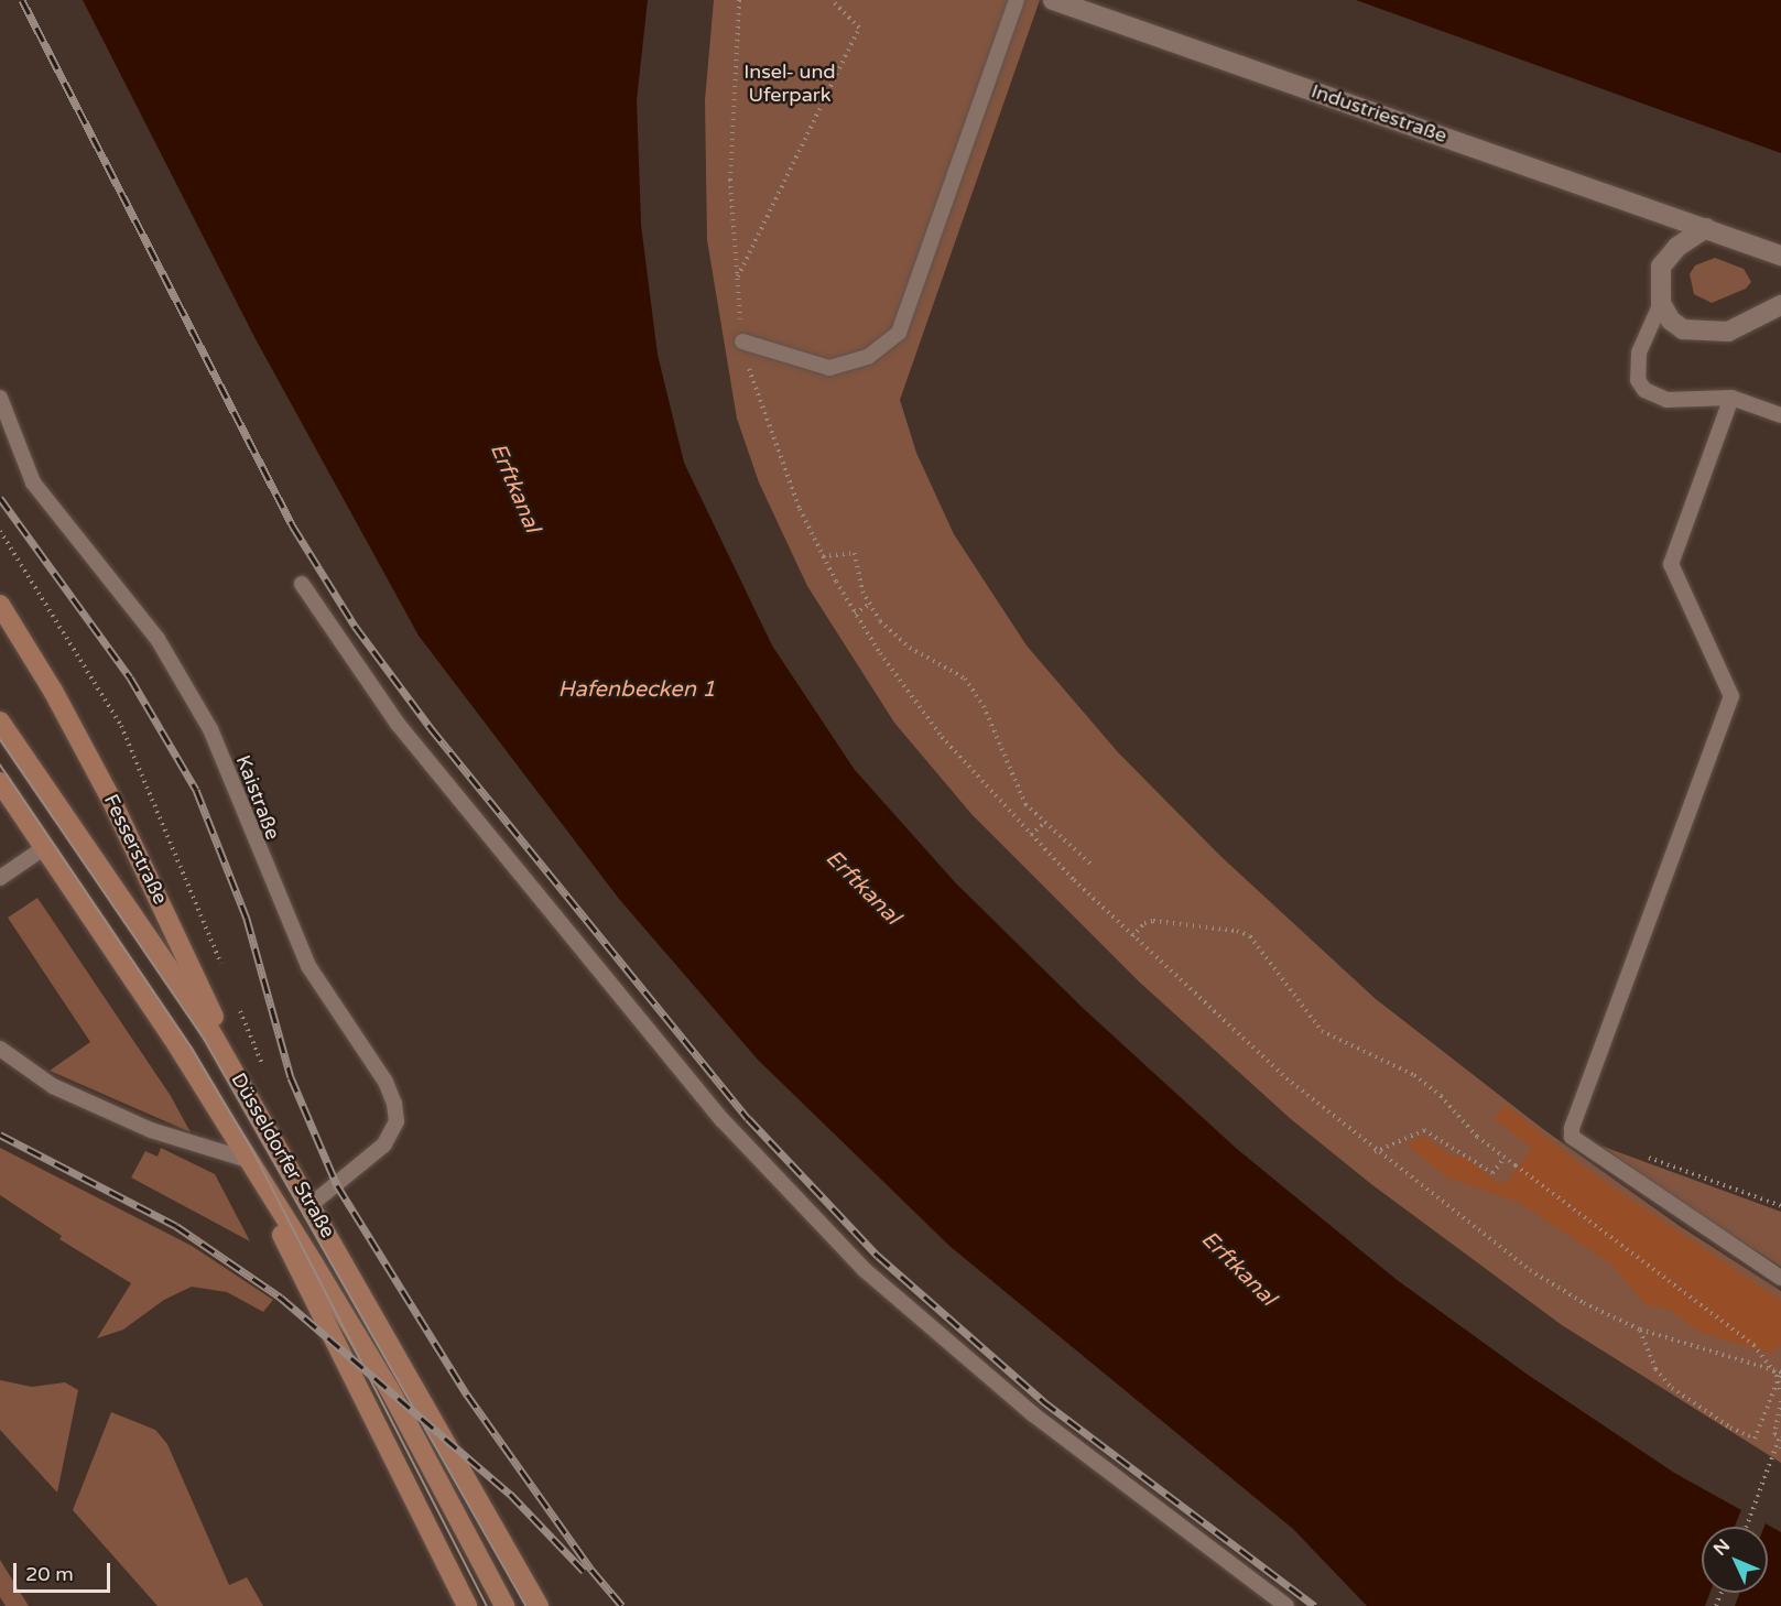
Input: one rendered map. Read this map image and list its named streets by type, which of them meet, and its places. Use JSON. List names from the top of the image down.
{
  "streets": {
    "main road": ["Fesserstraße", "Düsseldorfer Straße"],
    "street": ["Industriestraße"],
    "lane": ["Kaistraße"]
  },
  "crossings": [
    ["Kaistraße", "Düsseldorfer Straße"],
    ["Fesserstraße", "Düsseldorfer Straße"]
  ],
  "water": ["Erftkanal", "Hafenbecken 1"],
  "parks": ["Insel- und Uferpark"],
  "scale_bar": "20 m",
  "north": "top left"
}
